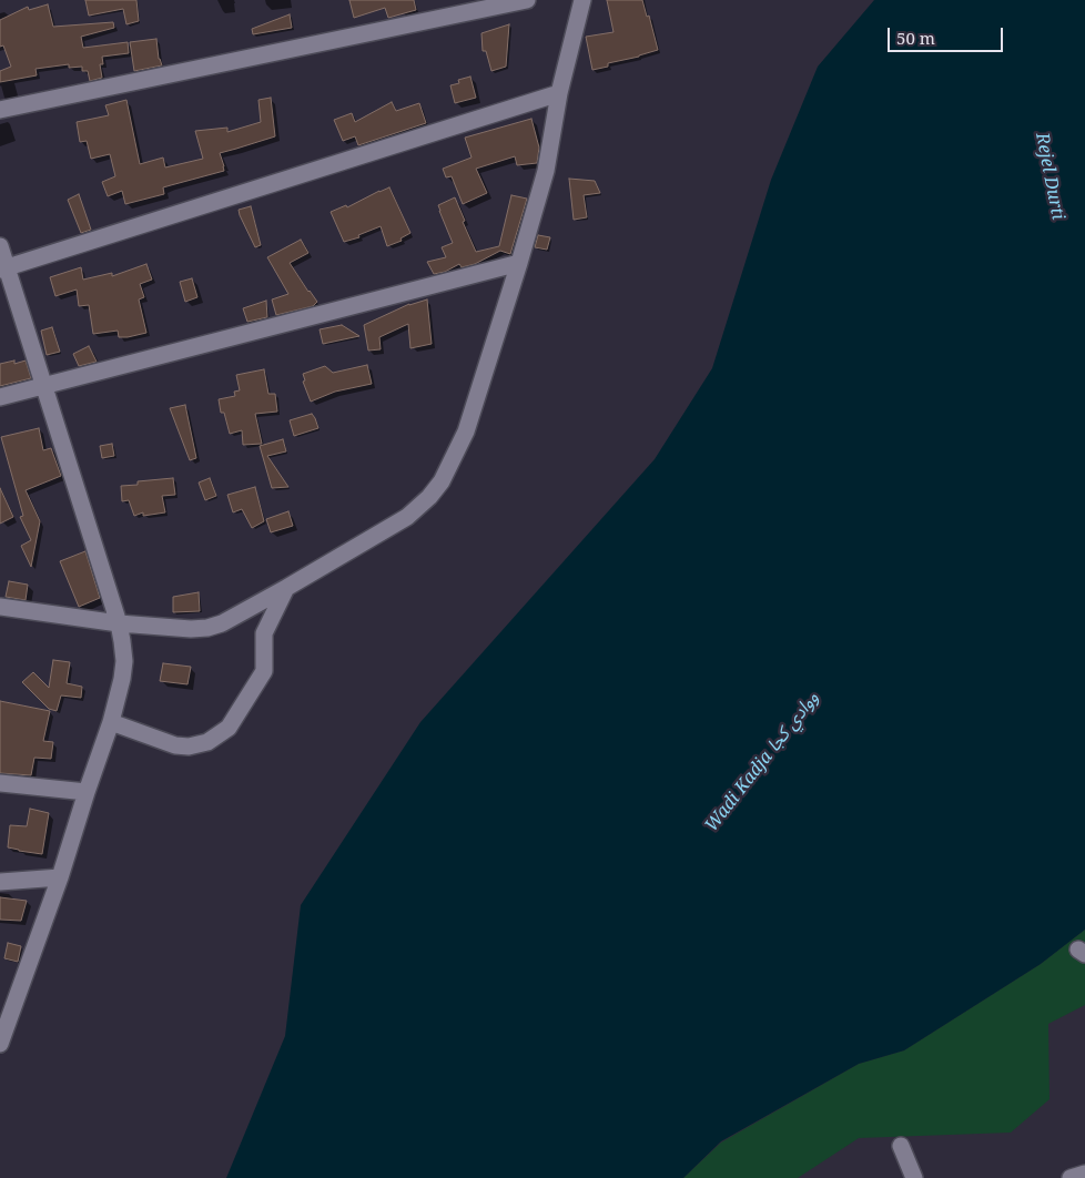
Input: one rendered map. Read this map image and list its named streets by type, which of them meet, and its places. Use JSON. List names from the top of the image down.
{
  "water": ["Rejel Durti", "Wadi Kadja ووادي كجا"],
  "scale_bar": "50 m"
}
